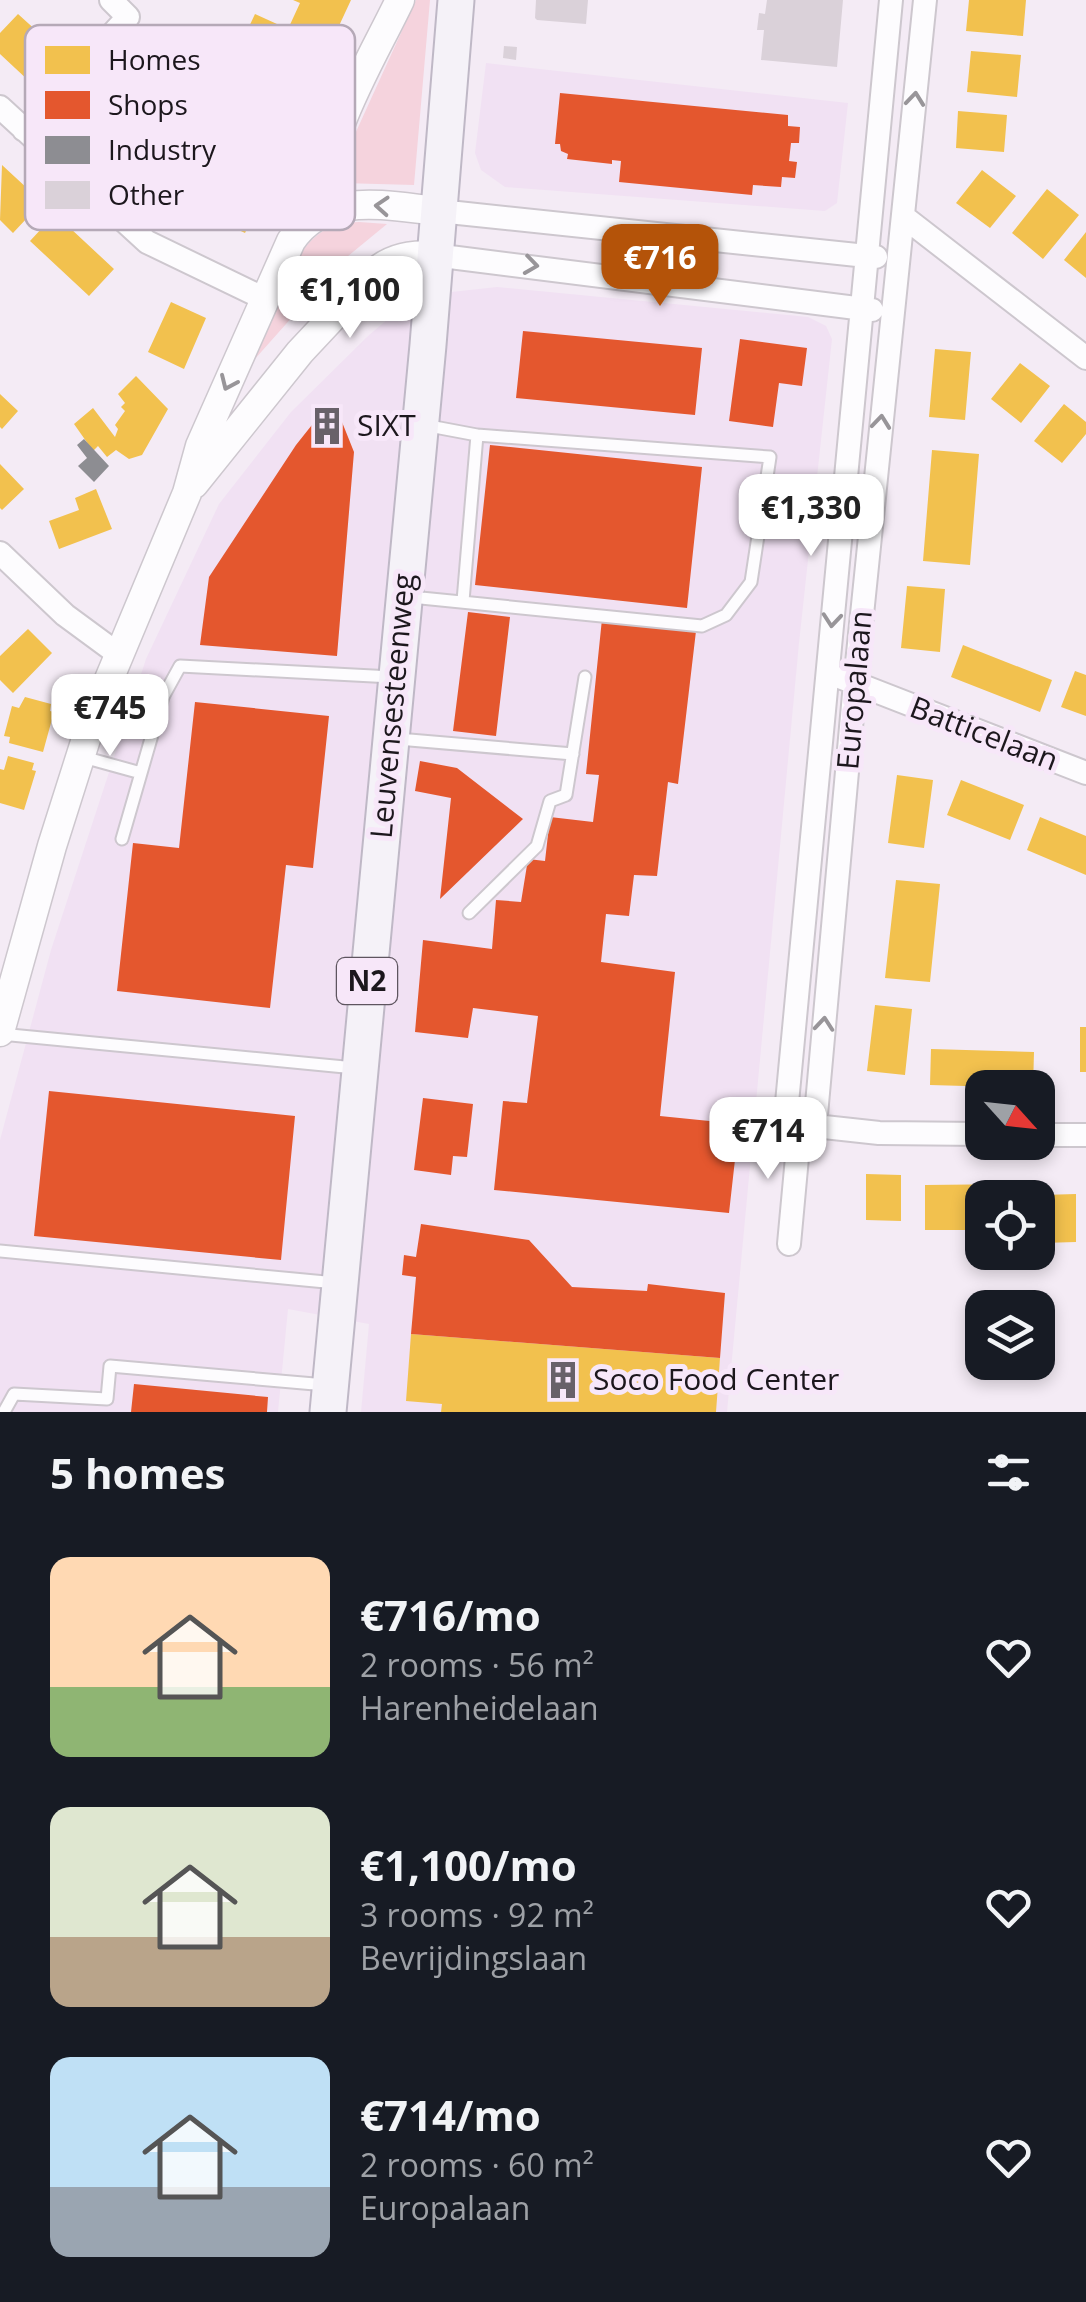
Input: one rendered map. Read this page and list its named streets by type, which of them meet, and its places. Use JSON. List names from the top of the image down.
{
  "streets": {
    "main road": ["Leuvensesteenweg", "N2"],
    "street": ["Europalaan", "Batticelaan"]
  },
  "crossings": [
    ["Europalaan", "Batticelaan"]
  ],
  "places": {
    "building": ["SIXT", "Soco Food Center"]
  },
  "legend": [
    "Homes",
    "Shops",
    "Industry",
    "Other"
  ],
  "north": "bottom right",
  "page": {
    "price": [
      "€716",
      "€1,100",
      "€1,330",
      "€745",
      "€714"
    ],
    "heading": "5 homes",
    "list": [
      {
        "name": "€716/mo",
        "note": "2 rooms · 56 m² · Harenheidelaan"
      },
      {
        "name": "€1,100/mo",
        "note": "3 rooms · 92 m² · Bevrijdingslaan"
      },
      {
        "name": "€714/mo",
        "note": "2 rooms · 60 m² · Europalaan"
      }
    ]
  }
}
